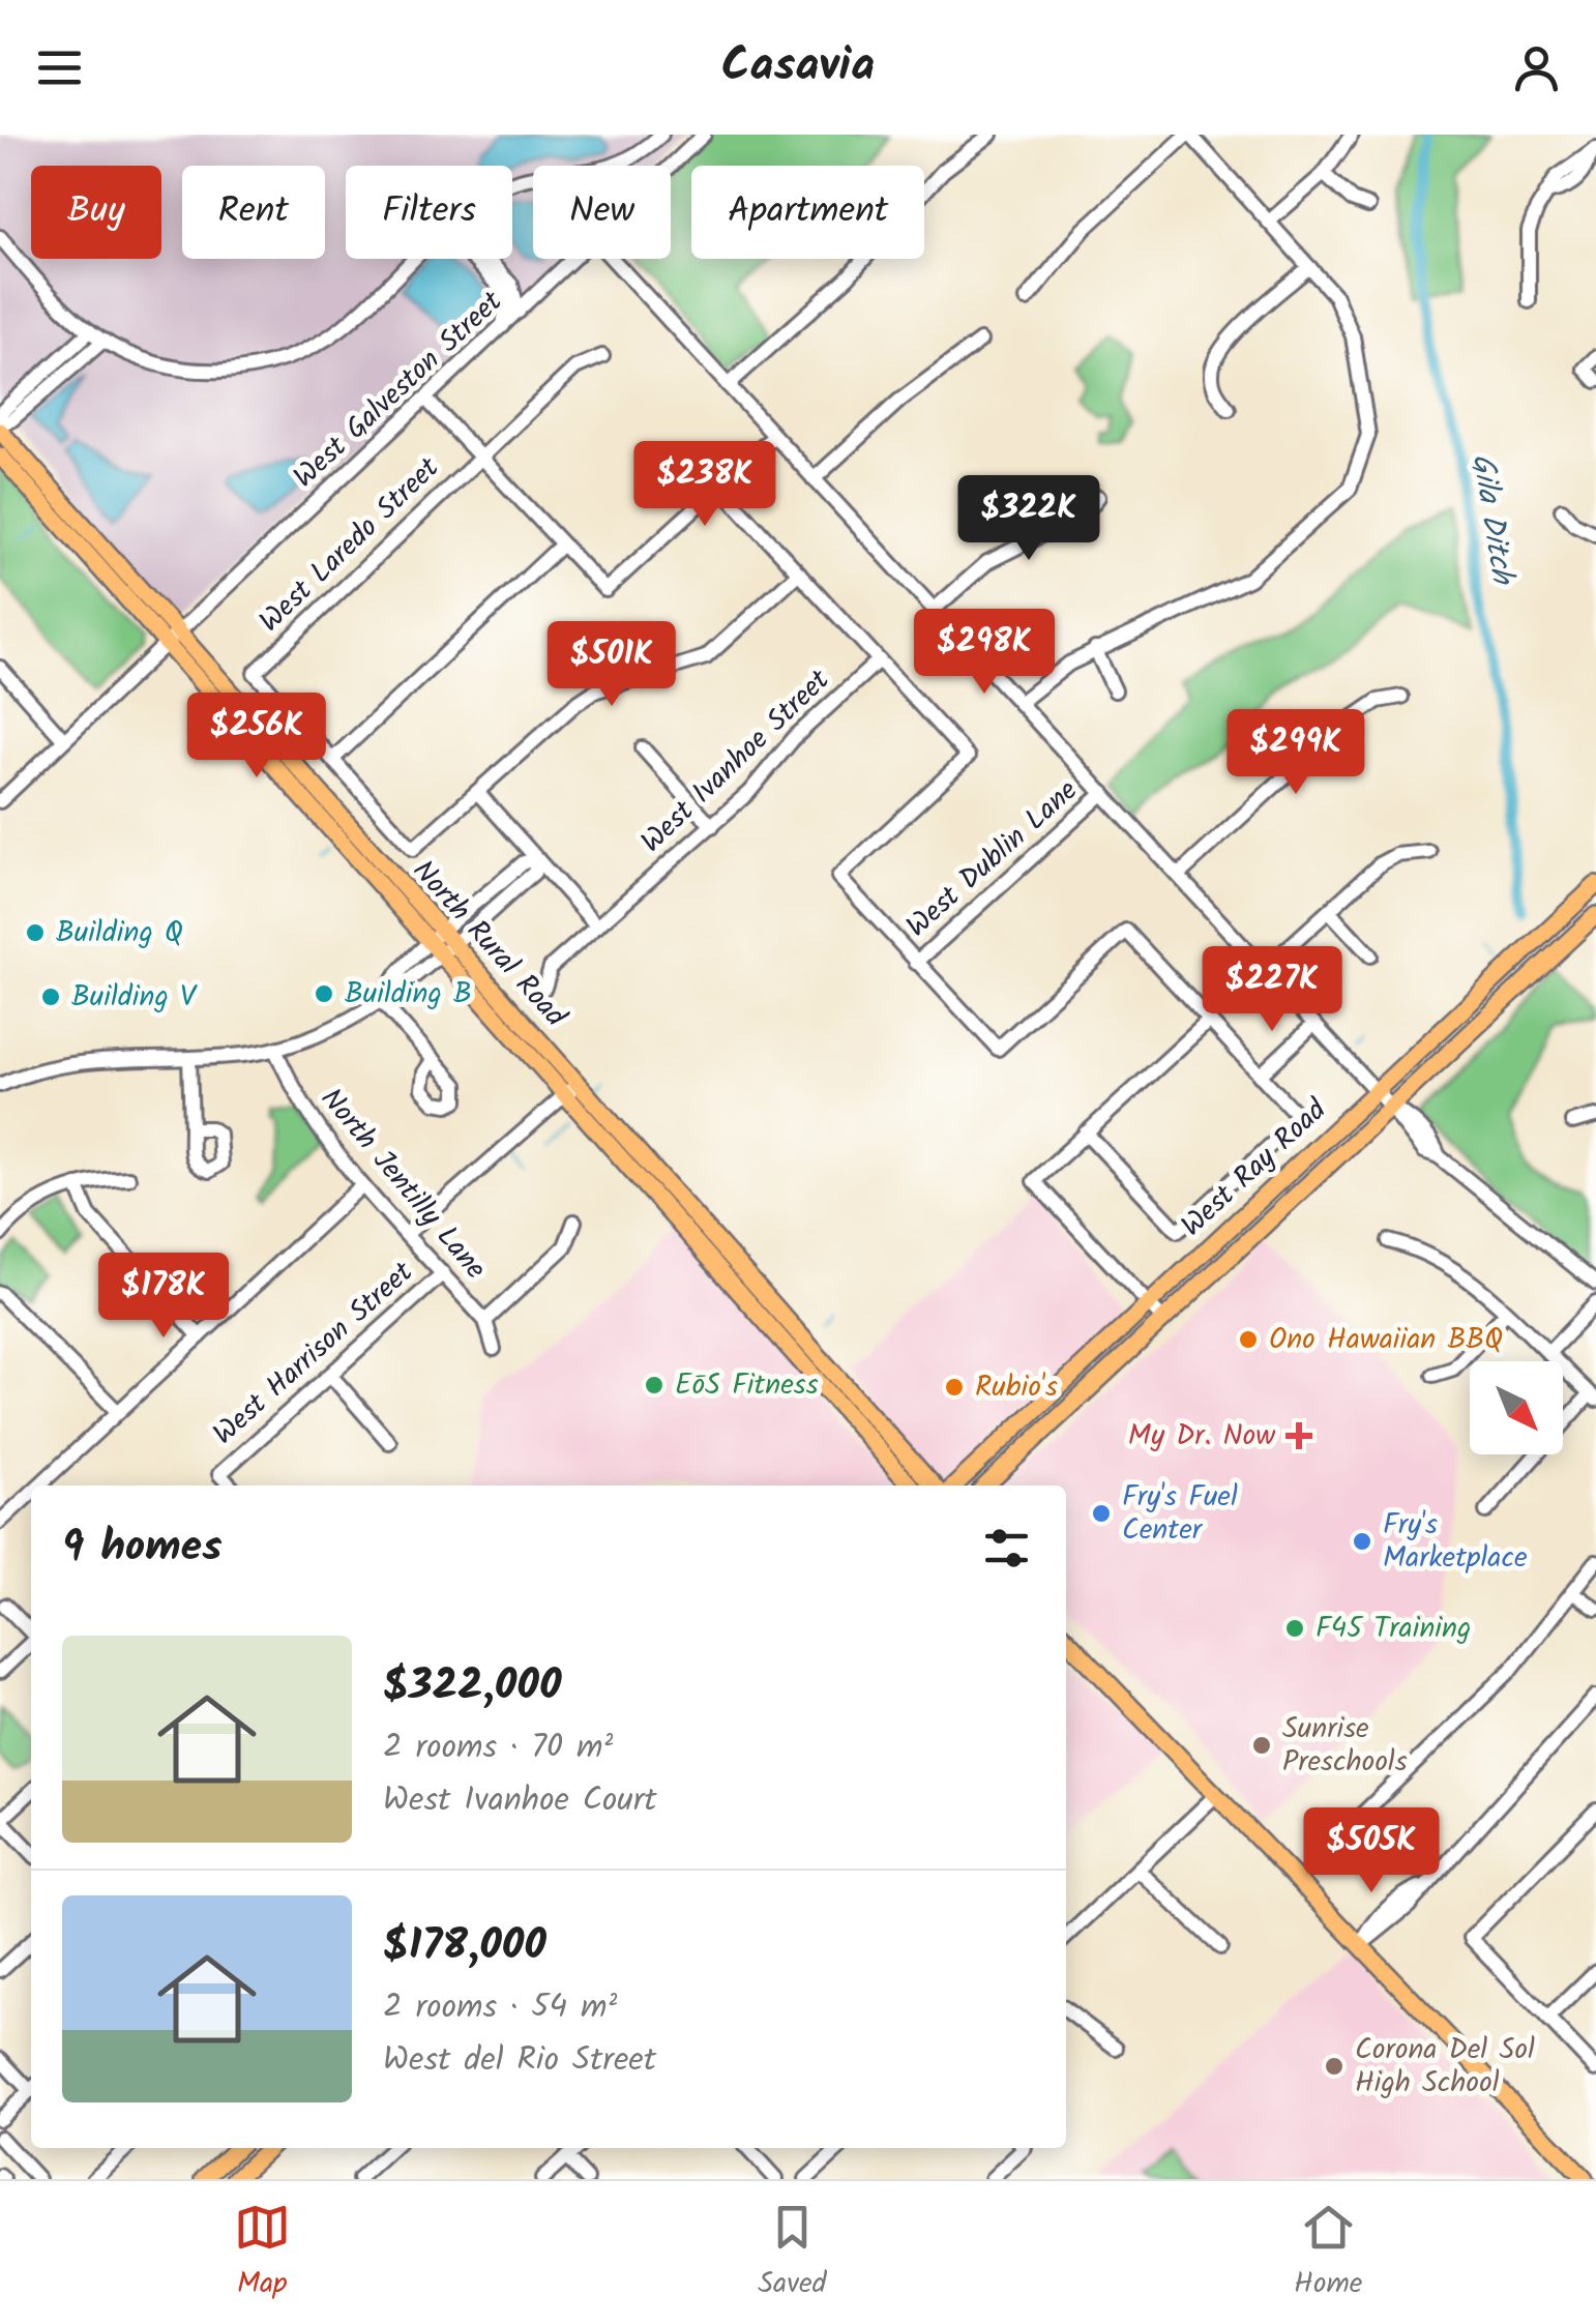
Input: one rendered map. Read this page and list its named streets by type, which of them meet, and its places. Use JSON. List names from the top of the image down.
{
  "streets": {
    "main road": ["North Rural Road", "West Ray Road"],
    "street": [
      "West Galveston Street",
      "West Laredo Street",
      "West Ivanhoe Street",
      "West Dublin Lane",
      "North Jentilly Lane",
      "West Harrison Street"
    ]
  },
  "crossings": [
    ["West Galveston Street", "North Rural Road"],
    ["North Rural Road", "West Harrison Street"],
    ["North Jentilly Lane", "West Harrison Street"]
  ],
  "water": ["Gila Ditch"],
  "places": {
    "other": [
      "Building Q",
      "Building B",
      "Building V",
      "Ono Hawaiian BBQ",
      "EōS Fitness",
      "Rubio's",
      "Fry's Fuel Center",
      "Fry's Marketplace",
      "F45 Training",
      "Sunrise Preschools",
      "Corona Del Sol High School"
    ],
    "health": ["My Dr. Now"]
  },
  "north": "bottom right",
  "page": {
    "header": "Casavia",
    "chip": [
      "Buy",
      "Rent",
      "Filters",
      "New",
      "Apartment"
    ],
    "price": [
      "$238K",
      "$322K",
      "$298K",
      "$501K",
      "$256K",
      "$299K",
      "$227K",
      "$178K",
      "$505K"
    ],
    "heading": "9 homes",
    "list": [
      {
        "name": "$322,000",
        "note": "2 rooms · 70 m² · West Ivanhoe Court"
      },
      {
        "name": "$178,000",
        "note": "2 rooms · 54 m² · West del Rio Street"
      }
    ],
    "tabs": ["Map", "Saved", "Home"]
  }
}
